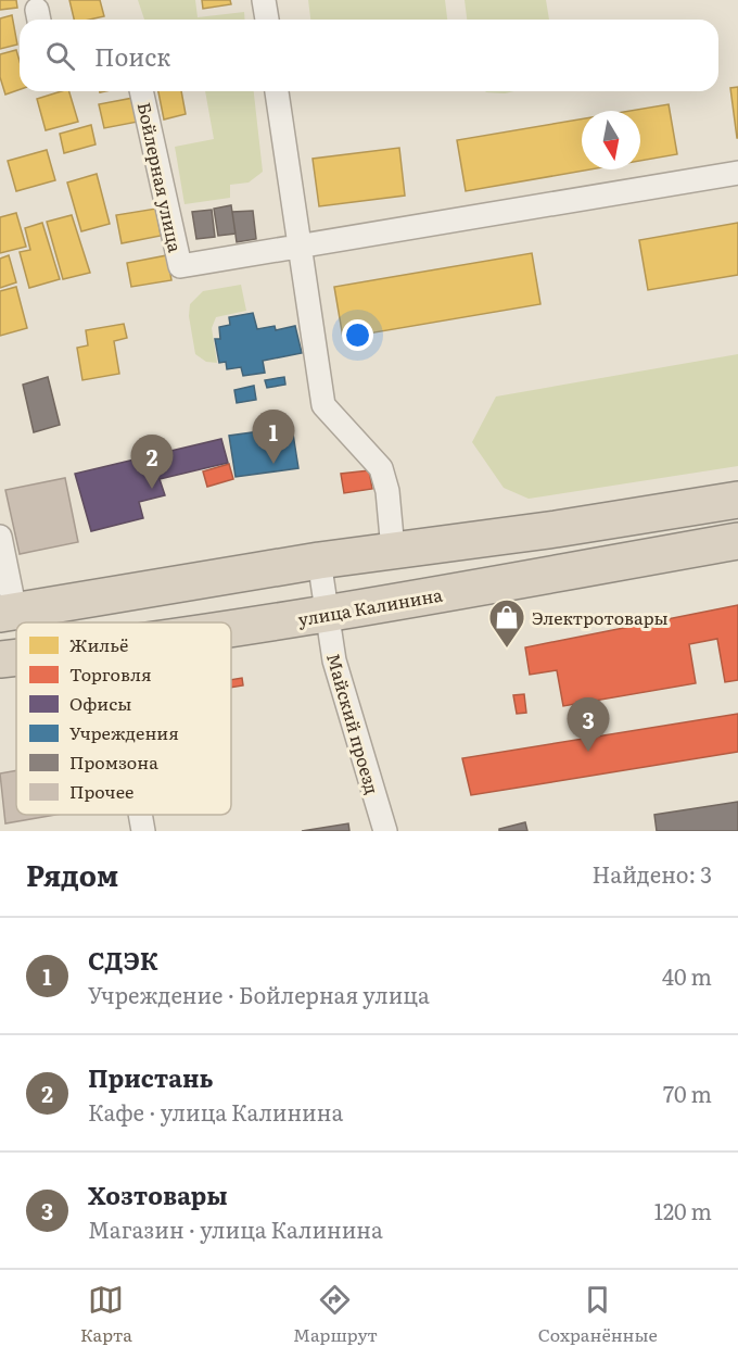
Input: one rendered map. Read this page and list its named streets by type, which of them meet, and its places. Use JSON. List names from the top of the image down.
{
  "streets": {
    "highway": ["улица Калинина"],
    "street": ["Бойлерная улица", "Майский проезд"]
  },
  "crossings": [
    ["улица Калинина", "Майский проезд"]
  ],
  "places": {
    "shop": ["Электротовары"]
  },
  "legend": [
    "Жильё",
    "Торговля",
    "Офисы",
    "Учреждения",
    "Промзона",
    "Прочее"
  ],
  "north": "bottom",
  "page": {
    "search": "Поиск",
    "pins": ["1", "2", "3"],
    "heading": ["Рядом", "Найдено: 3"],
    "list": [
      {
        "mark": "1",
        "name": "СДЭК",
        "note": "Учреждение · Бойлерная улица",
        "value": "40 m"
      },
      {
        "mark": "2",
        "name": "Пристань",
        "note": "Кафе · улица Калинина",
        "value": "70 m"
      },
      {
        "mark": "3",
        "name": "Хозтовары",
        "note": "Магазин · улица Калинина",
        "value": "120 m"
      }
    ],
    "nav": ["Карта", "Маршрут", "Сохранённые"]
  }
}
